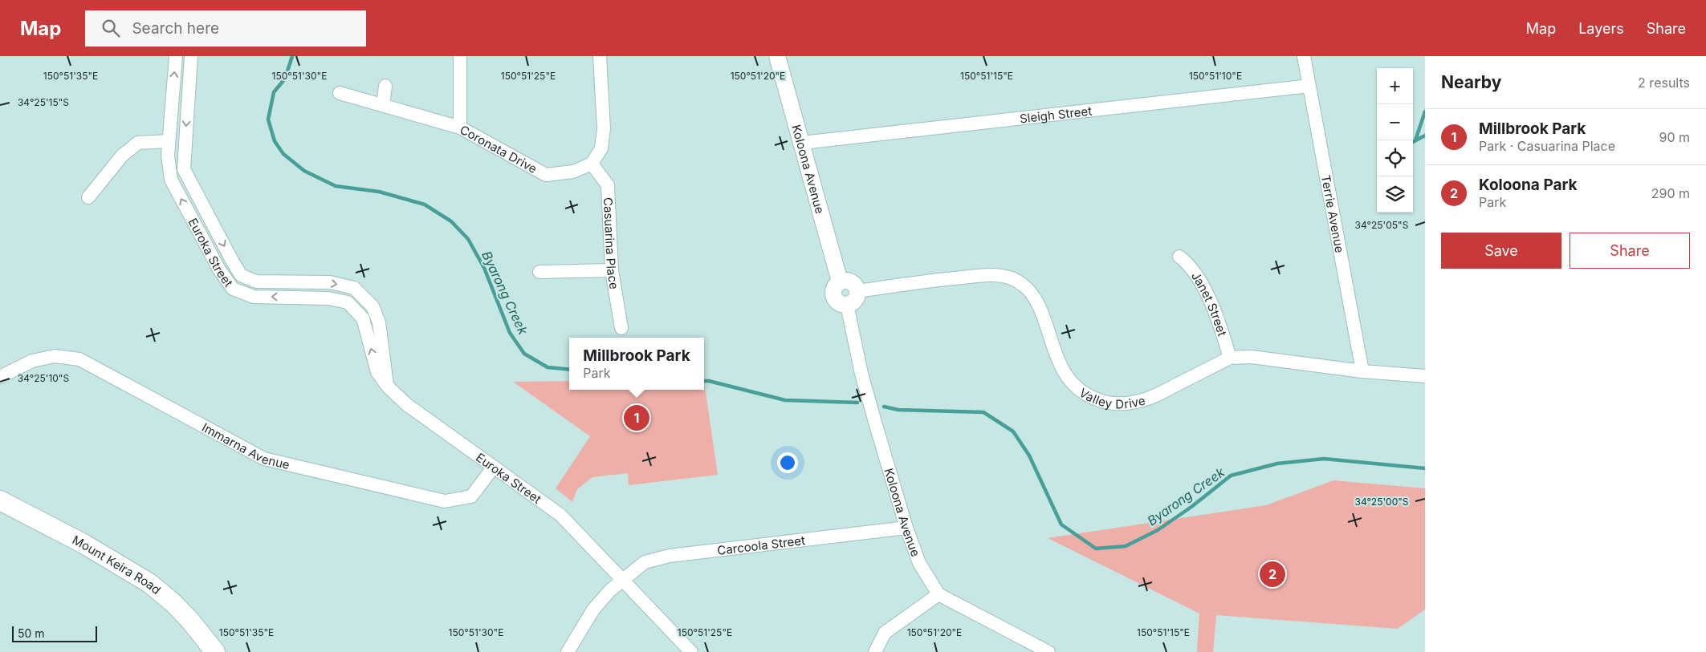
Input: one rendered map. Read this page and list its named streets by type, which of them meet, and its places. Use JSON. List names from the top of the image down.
{
  "streets": {
    "main road": ["Mount Keira Road"],
    "street": [
      "Sleigh Street",
      "Coronata Drive",
      "Koloona Avenue",
      "Terrie Avenue",
      "Casuarina Place",
      "Euroka Street",
      "Janet Street",
      "Valley Drive",
      "Immarna Avenue",
      "Carcoola Street"
    ]
  },
  "crossings": [
    ["Sleigh Street", "Koloona Avenue"],
    ["Sleigh Street", "Terrie Avenue"],
    ["Coronata Drive", "Casuarina Place"],
    ["Koloona Avenue", "Valley Drive"],
    ["Koloona Avenue", "Carcoola Street"],
    ["Terrie Avenue", "Valley Drive"],
    ["Euroka Street", "Immarna Avenue"],
    ["Euroka Street", "Carcoola Street"],
    ["Janet Street", "Valley Drive"]
  ],
  "water": ["Byarong Creek"],
  "scale_bar": "50 m",
  "page": {
    "header": "Map",
    "search": "Search here",
    "nav": ["Map", "Layers", "Share"],
    "heading": ["Nearby", "2 results"],
    "map_buttons": ["+", "−"],
    "list": [
      {
        "mark": "1",
        "name": "Millbrook Park",
        "note": "Park · Casuarina Place",
        "value": "90 m"
      },
      {
        "mark": "2",
        "name": "Koloona Park",
        "note": "Park",
        "value": "290 m"
      }
    ],
    "buttons": ["Save", "Share"],
    "popup": ["Millbrook Park", "Park"],
    "pins": ["1", "2"],
    "scale": "50 m"
  },
  "coordinates": [
    "150°51'35\"E",
    "150°51'30\"E",
    "150°51'25\"E",
    "150°51'20\"E",
    "150°51'15\"E",
    "150°51'10\"E",
    "34°25'15\"S",
    "34°25'05\"S",
    "34°25'10\"S",
    "34°25'00\"S"
  ]
}
